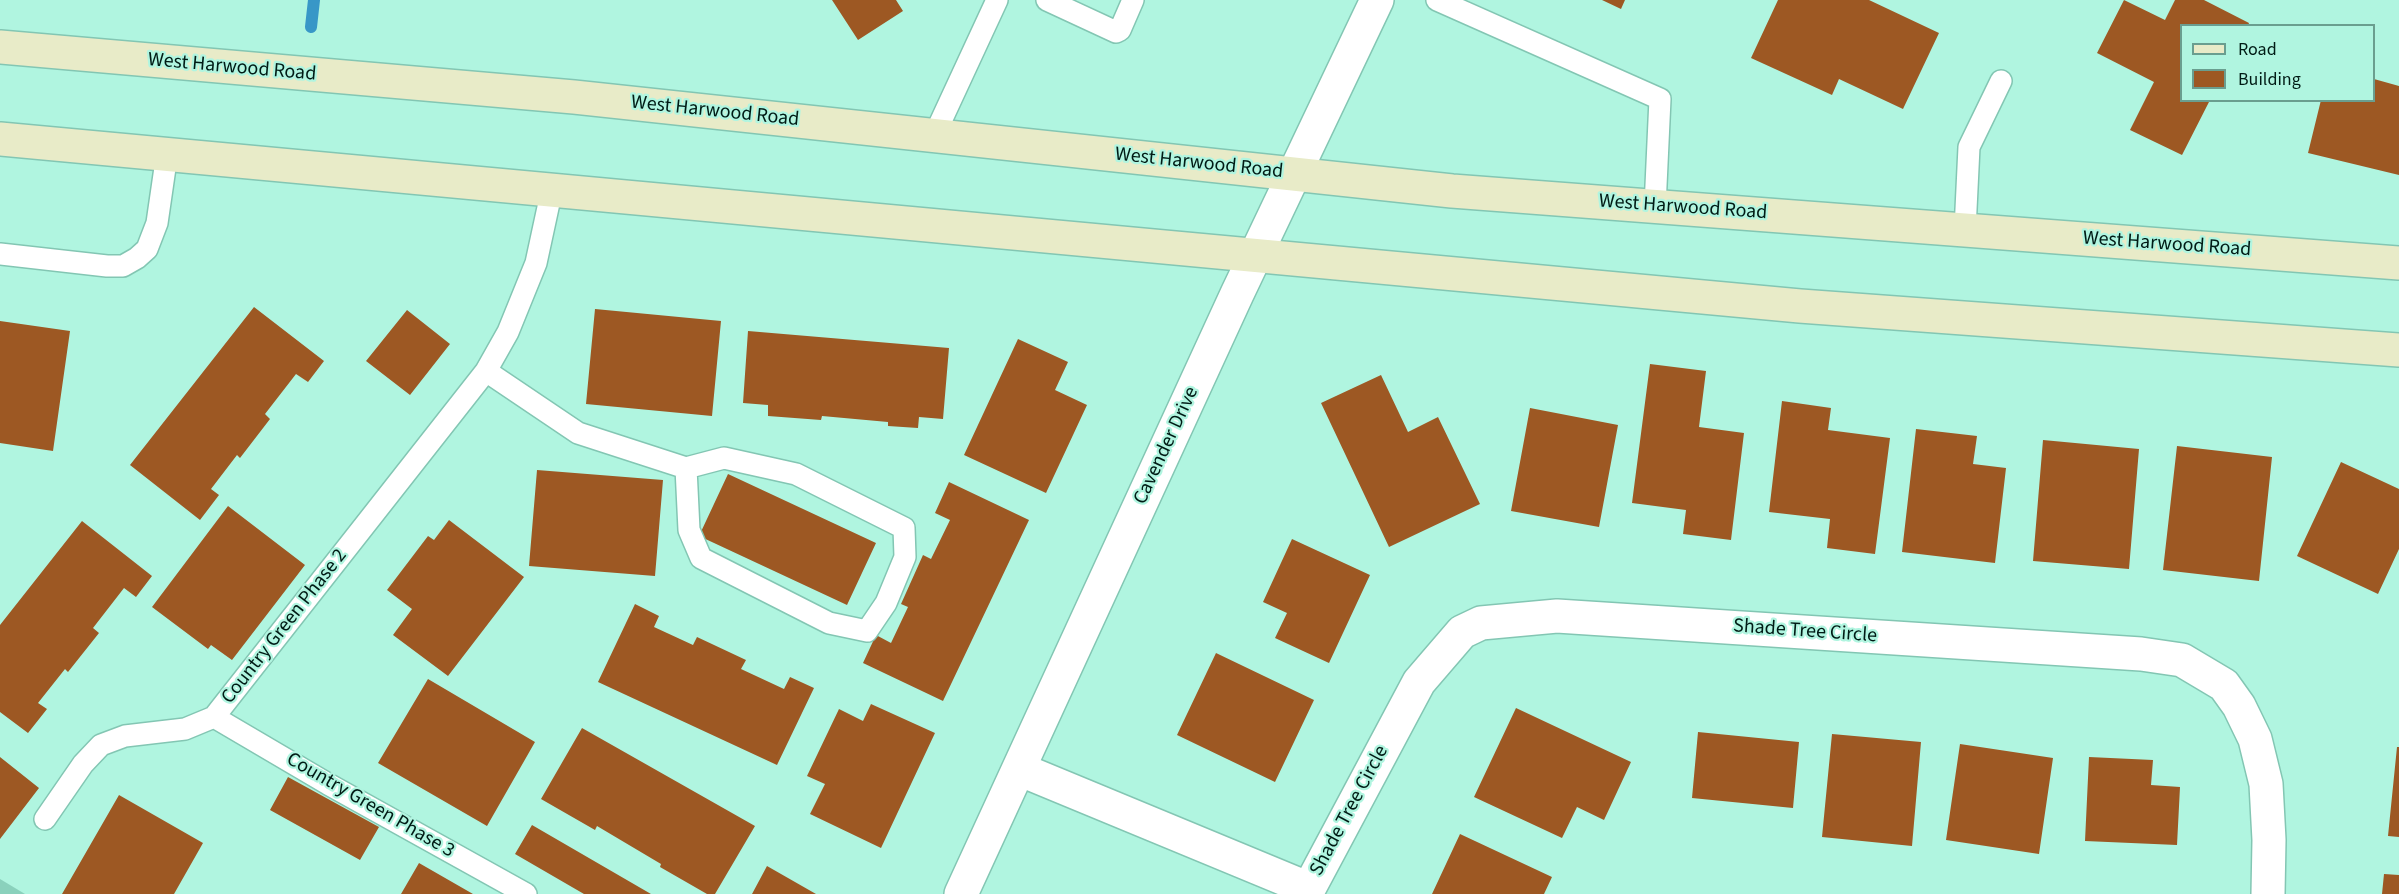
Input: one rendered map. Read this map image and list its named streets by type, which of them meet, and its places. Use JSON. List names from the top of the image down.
{
  "streets": {
    "main road": ["West Harwood Road"],
    "street": ["Cavender Drive", "Shade Tree Circle"],
    "lane": ["Country Green Phase 2", "Country Green Phase 3"]
  },
  "crossings": [
    ["West Harwood Road", "Cavender Drive"],
    ["Cavender Drive", "Shade Tree Circle"],
    ["Country Green Phase 2", "Country Green Phase 3"]
  ],
  "legend": ["Road", "Building"]
}
